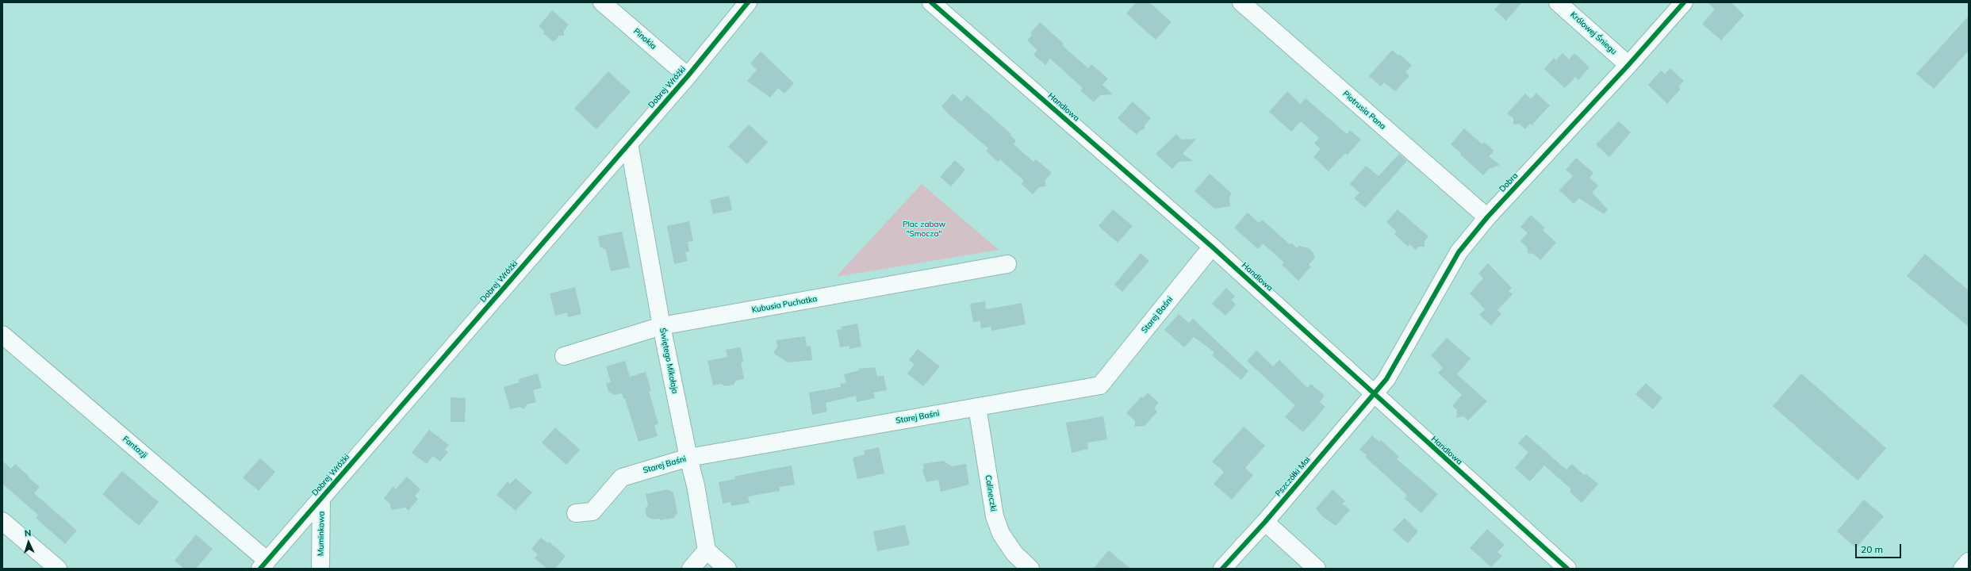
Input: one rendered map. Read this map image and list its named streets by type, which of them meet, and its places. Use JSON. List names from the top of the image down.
{
  "streets": {
    "street": [
      "Królowej Śniegu",
      "Pinokia",
      "Dobrej Wróżki",
      "Handlowa",
      "Piotrusia Pana",
      "Dobra",
      "Kubusia Puchatka",
      "Starej Baśni",
      "Świętego Mikołaja",
      "Fantazji",
      "Pszczółki Mai",
      "Calineczki",
      "Muminkowa"
    ]
  },
  "crossings": [
    ["Królowej Śniegu", "Dobra"],
    ["Pinokia", "Dobrej Wróżki"],
    ["Dobrej Wróżki", "Świętego Mikołaja"],
    ["Dobrej Wróżki", "Fantazji"],
    ["Dobrej Wróżki", "Muminkowa"],
    ["Handlowa", "Dobra"],
    ["Handlowa", "Starej Baśni"],
    ["Handlowa", "Pszczółki Mai"],
    ["Piotrusia Pana", "Dobra"],
    ["Dobra", "Pszczółki Mai"],
    ["Kubusia Puchatka", "Świętego Mikołaja"],
    ["Starej Baśni", "Świętego Mikołaja"],
    ["Starej Baśni", "Calineczki"]
  ],
  "parks": ["Plac zabaw \"Smocza\""],
  "scale_bar": "20 m",
  "north": "top"
}
